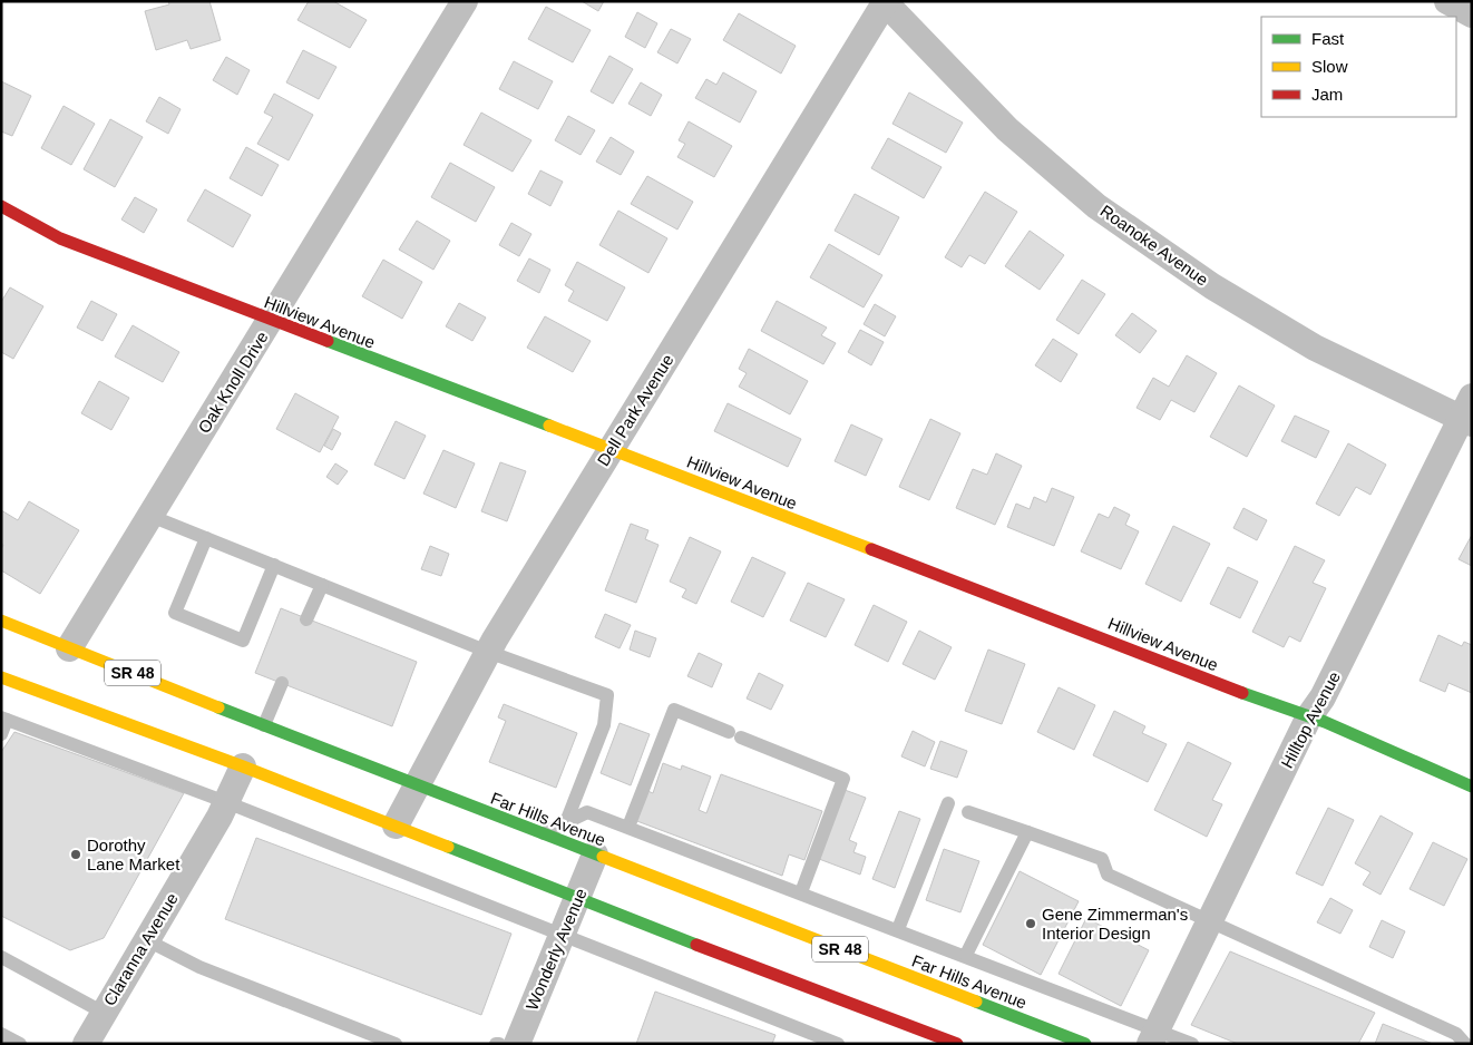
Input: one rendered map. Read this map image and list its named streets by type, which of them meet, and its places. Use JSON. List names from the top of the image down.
{
  "streets": {
    "main road": ["Hillview Avenue", "SR 48", "Far Hills Avenue"],
    "street": [
      "Roanoke Avenue",
      "Oak Knoll Drive",
      "Dell Park Avenue",
      "Hilltop Avenue",
      "Claranna Avenue",
      "Wonderly Avenue"
    ]
  },
  "crossings": [
    ["Roanoke Avenue", "Dell Park Avenue"],
    ["Roanoke Avenue", "Hilltop Avenue"],
    ["Hillview Avenue", "Oak Knoll Drive"],
    ["Hillview Avenue", "Dell Park Avenue"],
    ["Hillview Avenue", "Hilltop Avenue"],
    ["Oak Knoll Drive", "Far Hills Avenue"],
    ["Dell Park Avenue", "SR 48"],
    ["Dell Park Avenue", "Far Hills Avenue"],
    ["SR 48", "Claranna Avenue"],
    ["SR 48", "Wonderly Avenue"],
    ["Far Hills Avenue", "Wonderly Avenue"]
  ],
  "places": ["Dorothy Lane Market", "Gene Zimmerman's Interior Design"],
  "legend": ["Fast", "Slow", "Jam"]
}
